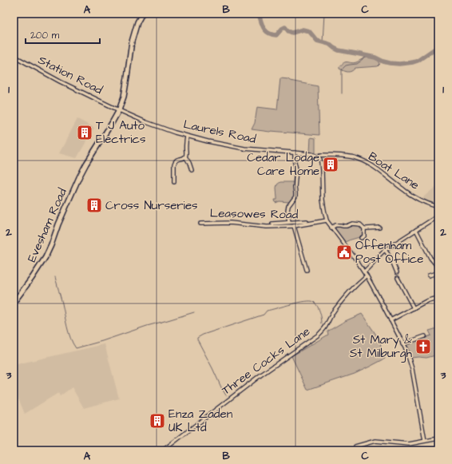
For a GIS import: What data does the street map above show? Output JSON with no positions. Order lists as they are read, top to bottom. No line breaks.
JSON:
{"streets":{"main road":["Evesham Road"],"street":["Station Road","Laurels Road","Boat Lane","Leasowes Road","Three Cocks Lane"]},"crossings":[["Station Road","Laurels Road"],["Station Road","Evesham Road"],["Laurels Road","Boat Lane"],["Laurels Road","Evesham Road"]],"places":{"building":["T J Auto Electrics","Cedar Lodge Care Home","Cross Nurseries","Enza Zaden UK Ltd"],"public building":["Offenham Post Office"],"church":["St Mary & St Milburgh"]},"scale_bar":"200 m","grid":{"columns":["A","B","C"],"rows":["1","2","3"]}}
